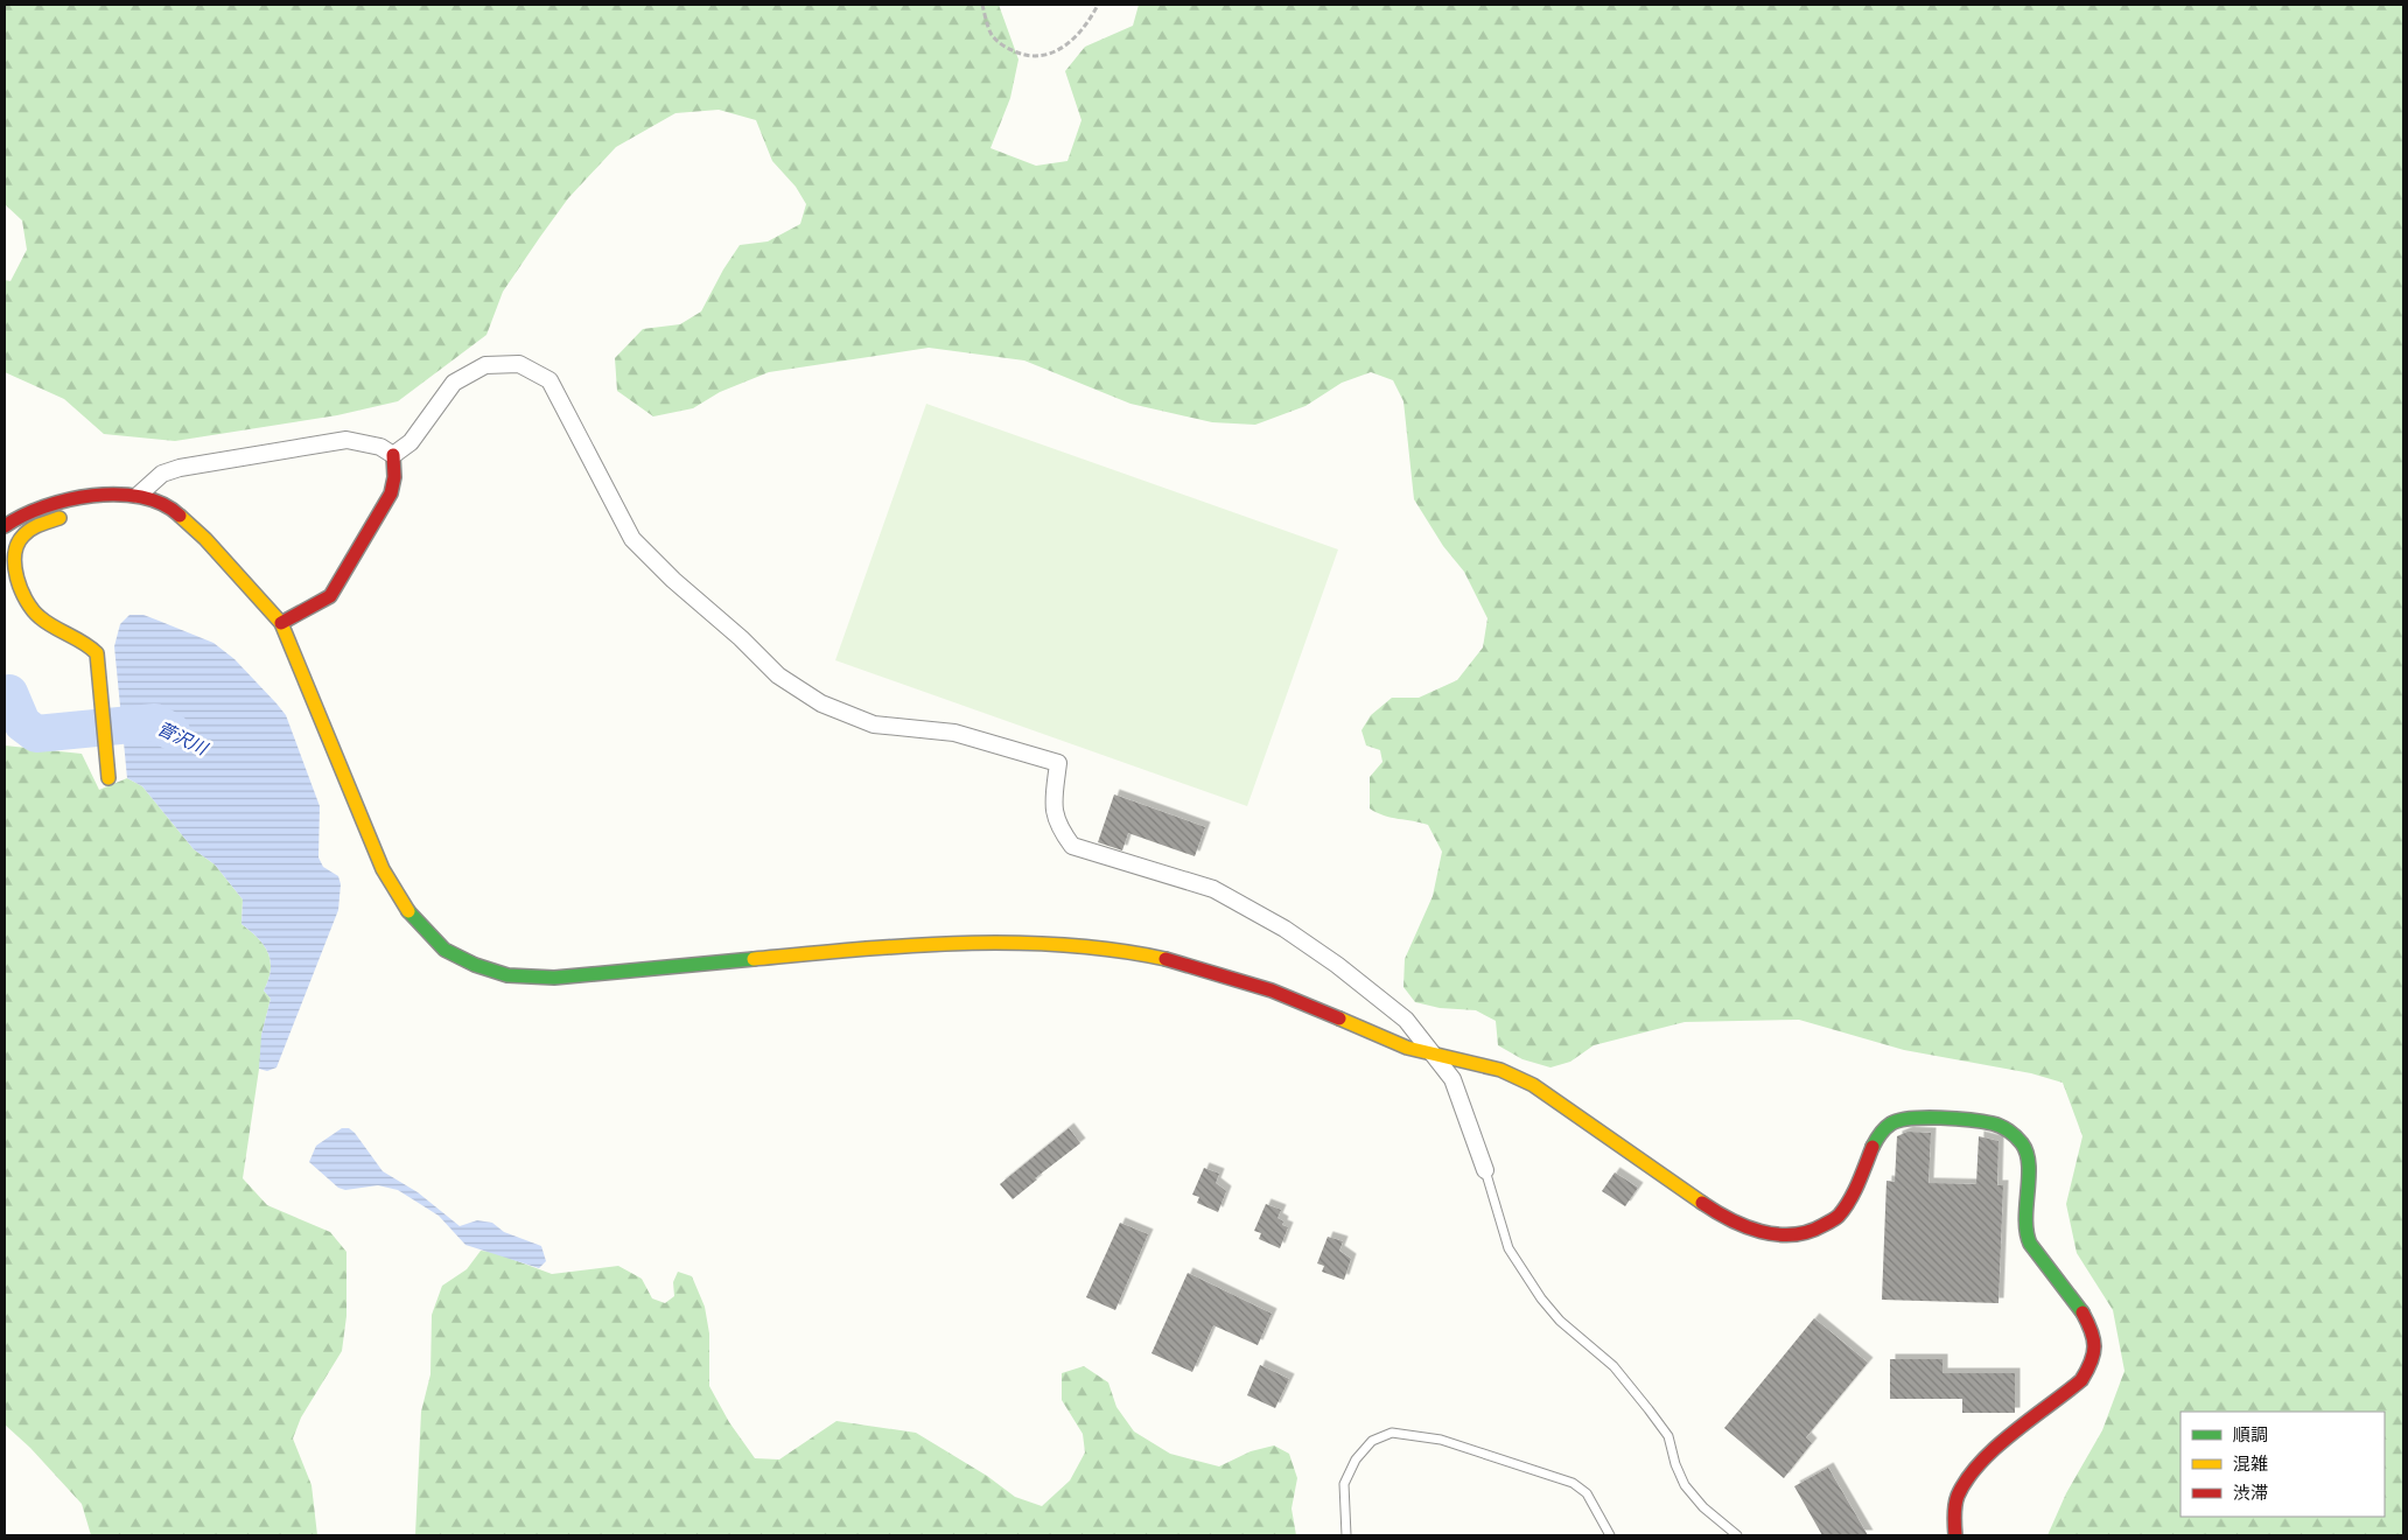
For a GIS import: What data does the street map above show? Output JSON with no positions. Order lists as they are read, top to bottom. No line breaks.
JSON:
{"water":["菅沢川"],"legend":["順調","混雑","渋滞"]}
